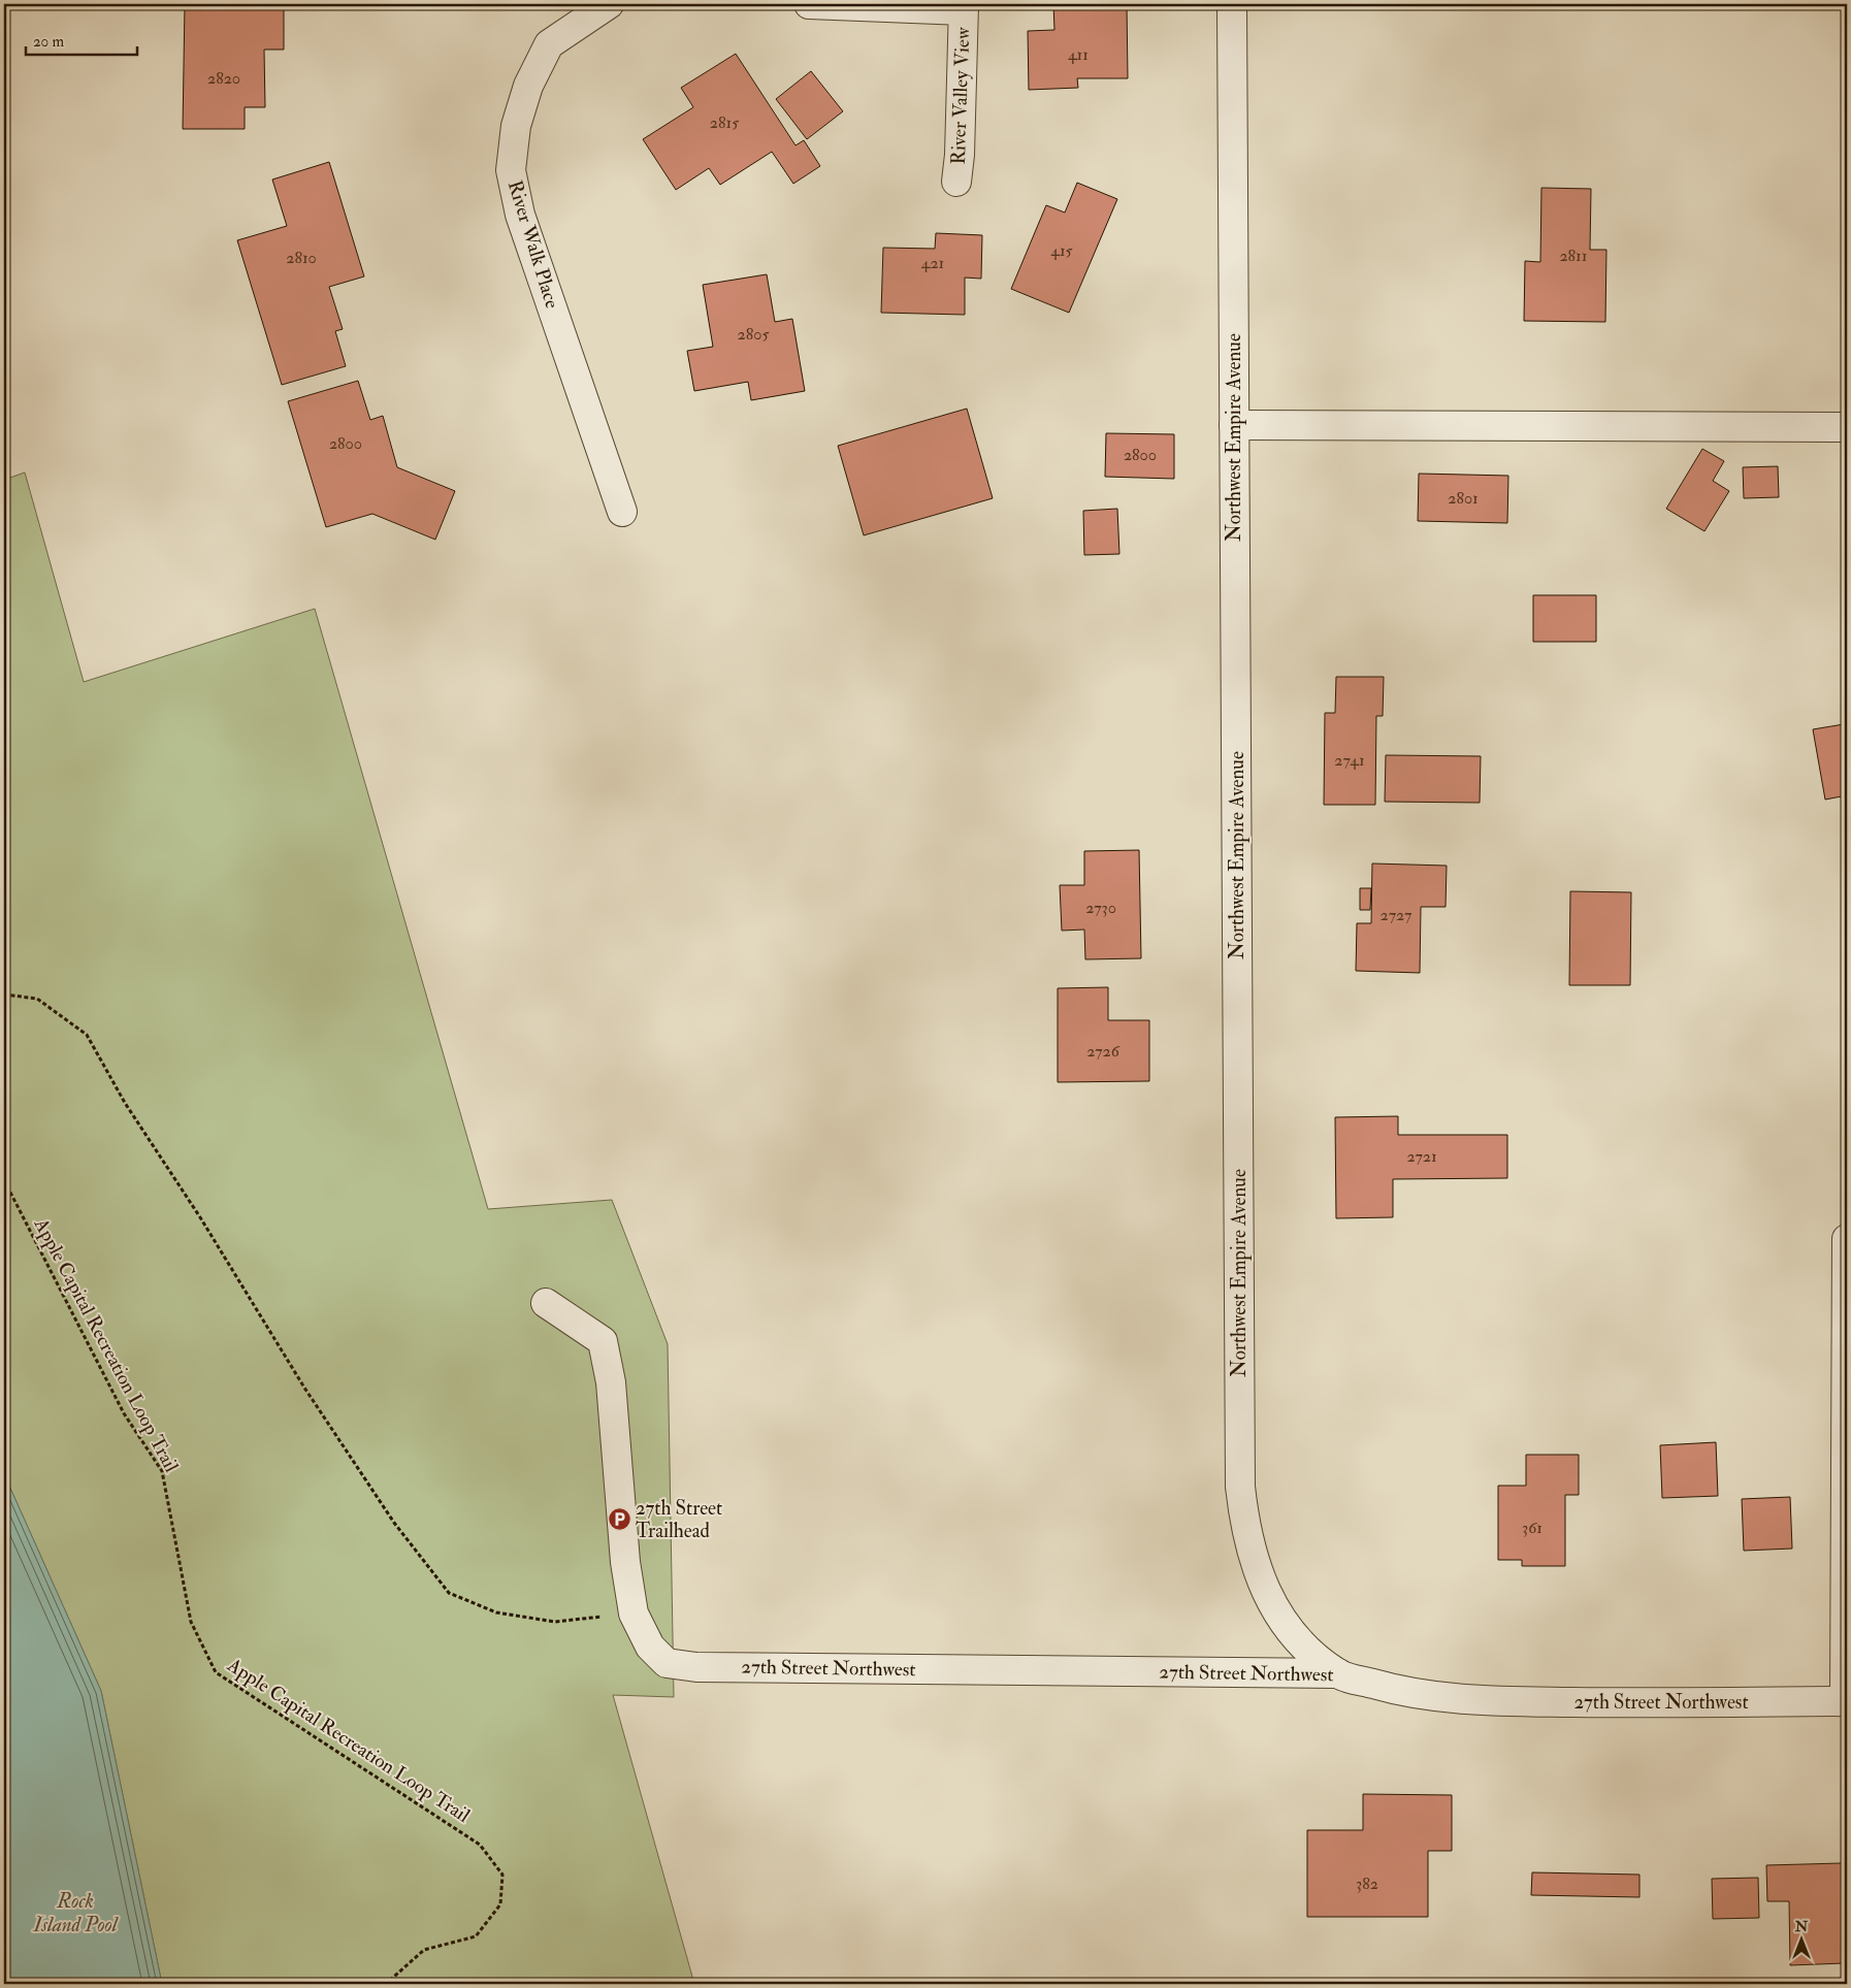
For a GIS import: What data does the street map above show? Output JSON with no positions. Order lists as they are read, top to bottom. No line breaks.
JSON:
{"streets":{"street":["River Valley View","River Walk Place","Northwest Empire Avenue","27th Street Northwest"],"path":["Apple Capital Recreation Loop Trail"]},"crossings":[["Northwest Empire Avenue","27th Street Northwest"]],"water":["Rock Island Pool"],"places":{"parking":["27th Street Trailhead"]},"house_numbers":["411","2820","2815","415","2811","2810","421","2805","2800","2800","2801","2741","2730","2727","2726","2721","361","382"],"scale_bar":"20 m","north":"top"}
